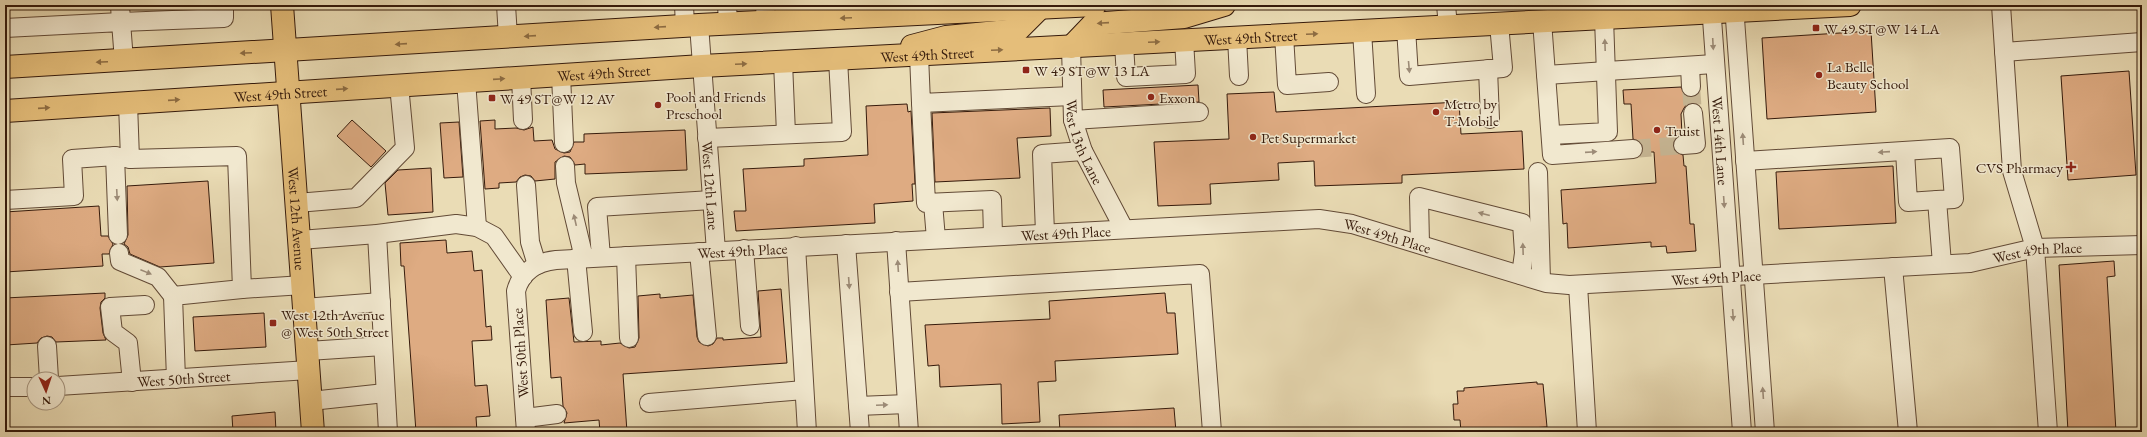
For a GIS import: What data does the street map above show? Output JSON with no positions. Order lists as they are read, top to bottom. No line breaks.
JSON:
{"streets":{"main road":["West 49th Street","West 12th Avenue"],"street":["West 13th Lane","West 14th Lane","West 12th Lane","West 49th Place","West 50th Place","West 50th Street"]},"crossings":[["West 49th Street","West 13th Lane"],["West 49th Street","West 14th Lane"],["West 49th Street","West 12th Lane"],["West 49th Street","West 12th Avenue"],["West 13th Lane","West 49th Place"],["West 14th Lane","West 49th Place"],["West 12th Lane","West 49th Place"],["West 12th Avenue","West 50th Street"]],"places":{"transit":["W 49 ST@W 14 LA","W 49 ST@W 13 LA","W 49 ST@W 12 AV","West 12th Avenue @ West 50th Street"],"other":["La Belle Beauty School","Exxon","Pooh and Friends Preschool","Metro by T-Mobile","Truist","Pet Supermarket"],"health":["CVS Pharmacy"]},"north":"bottom"}
